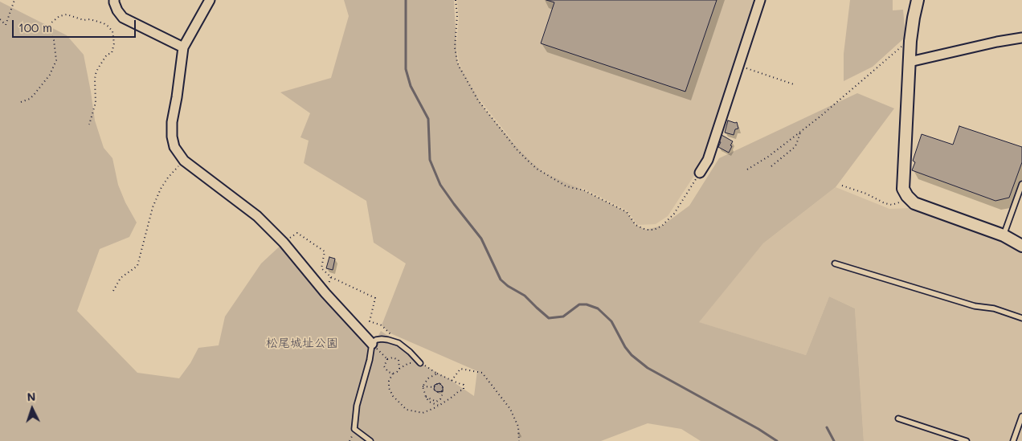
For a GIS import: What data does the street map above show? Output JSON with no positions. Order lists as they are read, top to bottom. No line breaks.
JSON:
{"parks":["松尾城址公園"],"scale_bar":"100 m","north":"top"}
